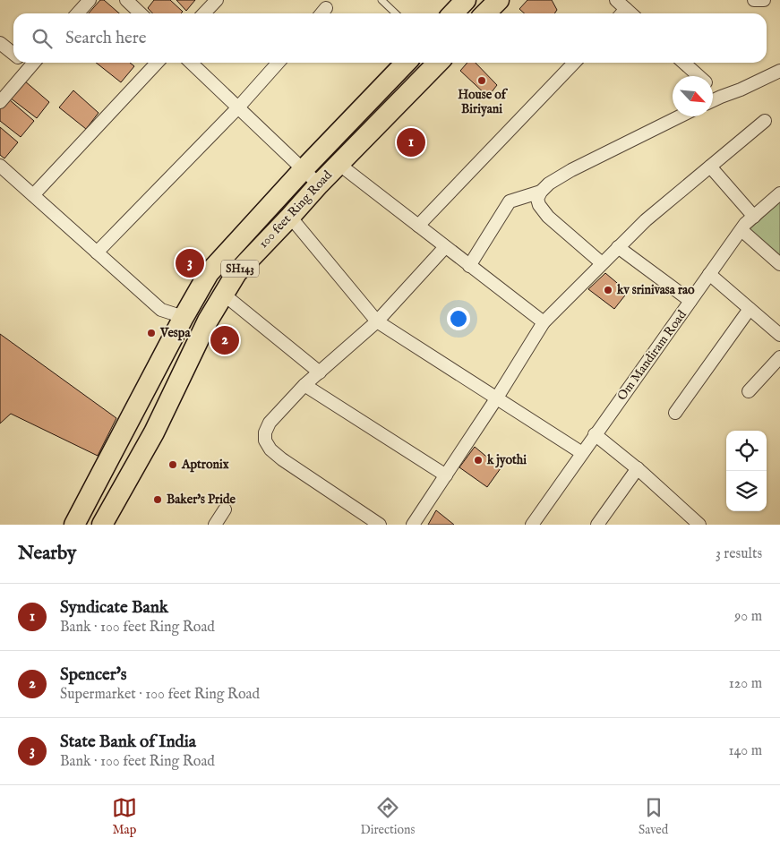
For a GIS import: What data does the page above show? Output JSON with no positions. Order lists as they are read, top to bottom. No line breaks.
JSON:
{"streets":{"main road":["100 feet Ring Road","SH143"],"street":["Om Mandiram Road"]},"places":["House of Biriyani","kv srinivasa rao","Vespa","k jyothi","Aptronix","Baker's Pride"],"north":"bottom right","page":{"search":"Search here","pins":["1","3","2"],"heading":["Nearby","3 results"],"list":[{"mark":"1","name":"Syndicate Bank","note":"Bank · 100 feet Ring Road","value":"90 m"},{"mark":"2","name":"Spencer's","note":"Supermarket · 100 feet Ring Road","value":"120 m"},{"mark":"3","name":"State Bank of India","note":"Bank · 100 feet Ring Road","value":"140 m"}],"nav":["Map","Directions","Saved"]}}
